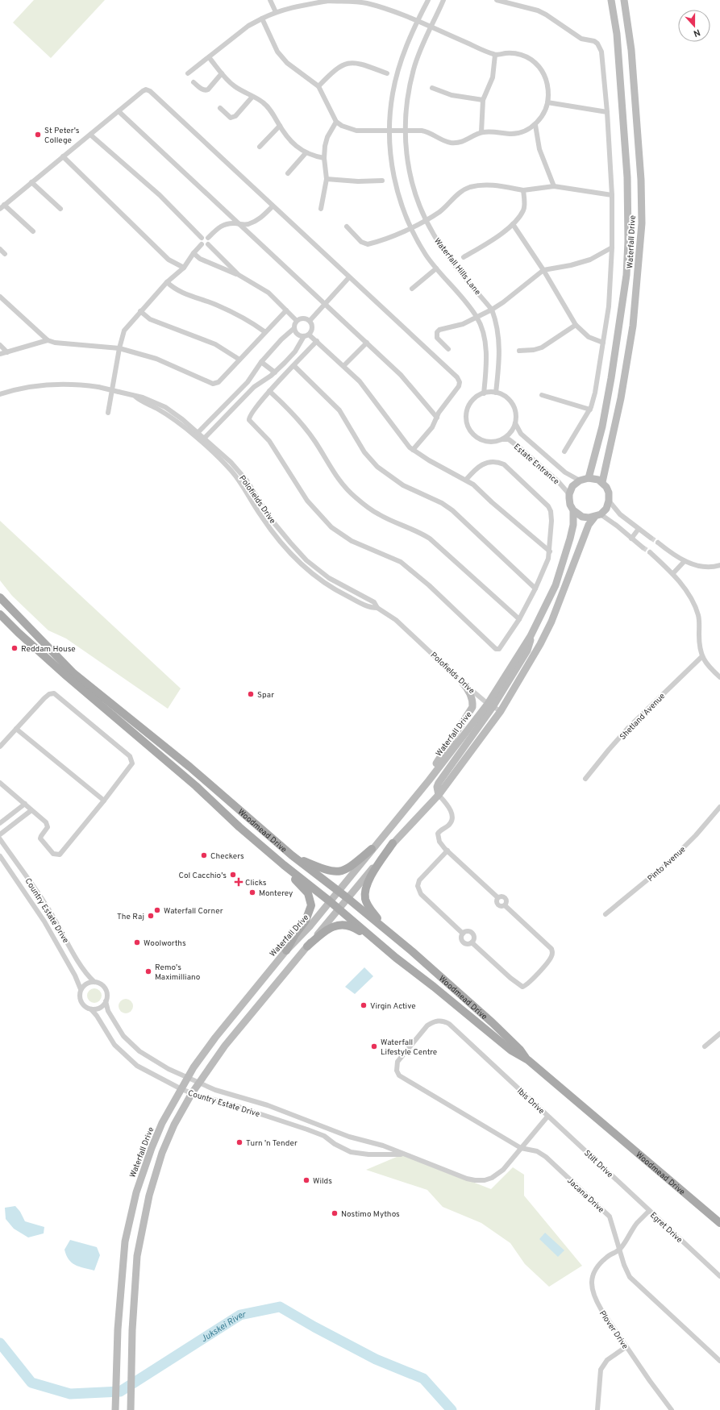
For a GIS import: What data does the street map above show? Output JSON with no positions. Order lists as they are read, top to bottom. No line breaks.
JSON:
{"streets":{"main road":["Waterfall Drive","Woodmead Drive"],"street":["Waterfall Hills Lane","Estate Entrance","Polofields Drive","Shetland Avenue","Pinto Avenue","Country Estate Drive","Ibis Drive","Stilt Drive","Jacana Drive","Egret Drive","Plover Drive"]},"crossings":[["Waterfall Drive","Estate Entrance"],["Waterfall Drive","Polofields Drive"],["Waterfall Drive","Woodmead Drive"],["Waterfall Drive","Country Estate Drive"],["Waterfall Hills Lane","Estate Entrance"],["Ibis Drive","Stilt Drive"],["Ibis Drive","Jacana Drive"],["Stilt Drive","Egret Drive"],["Jacana Drive","Egret Drive"],["Jacana Drive","Plover Drive"],["Egret Drive","Plover Drive"]],"water":["Jukskei River"],"places":{"other":["St Peter's College","Reddam House","Spar","Checkers","Col Cacchio's","Monterey","Waterfall Corner","The Raj","Woolworths","Remo's Maximilliano","Virgin Active","Waterfall Lifestyle Centre","Turn 'n Tender","Wilds","Nostimo Mythos"],"health":["Clicks"]},"north":"bottom"}
